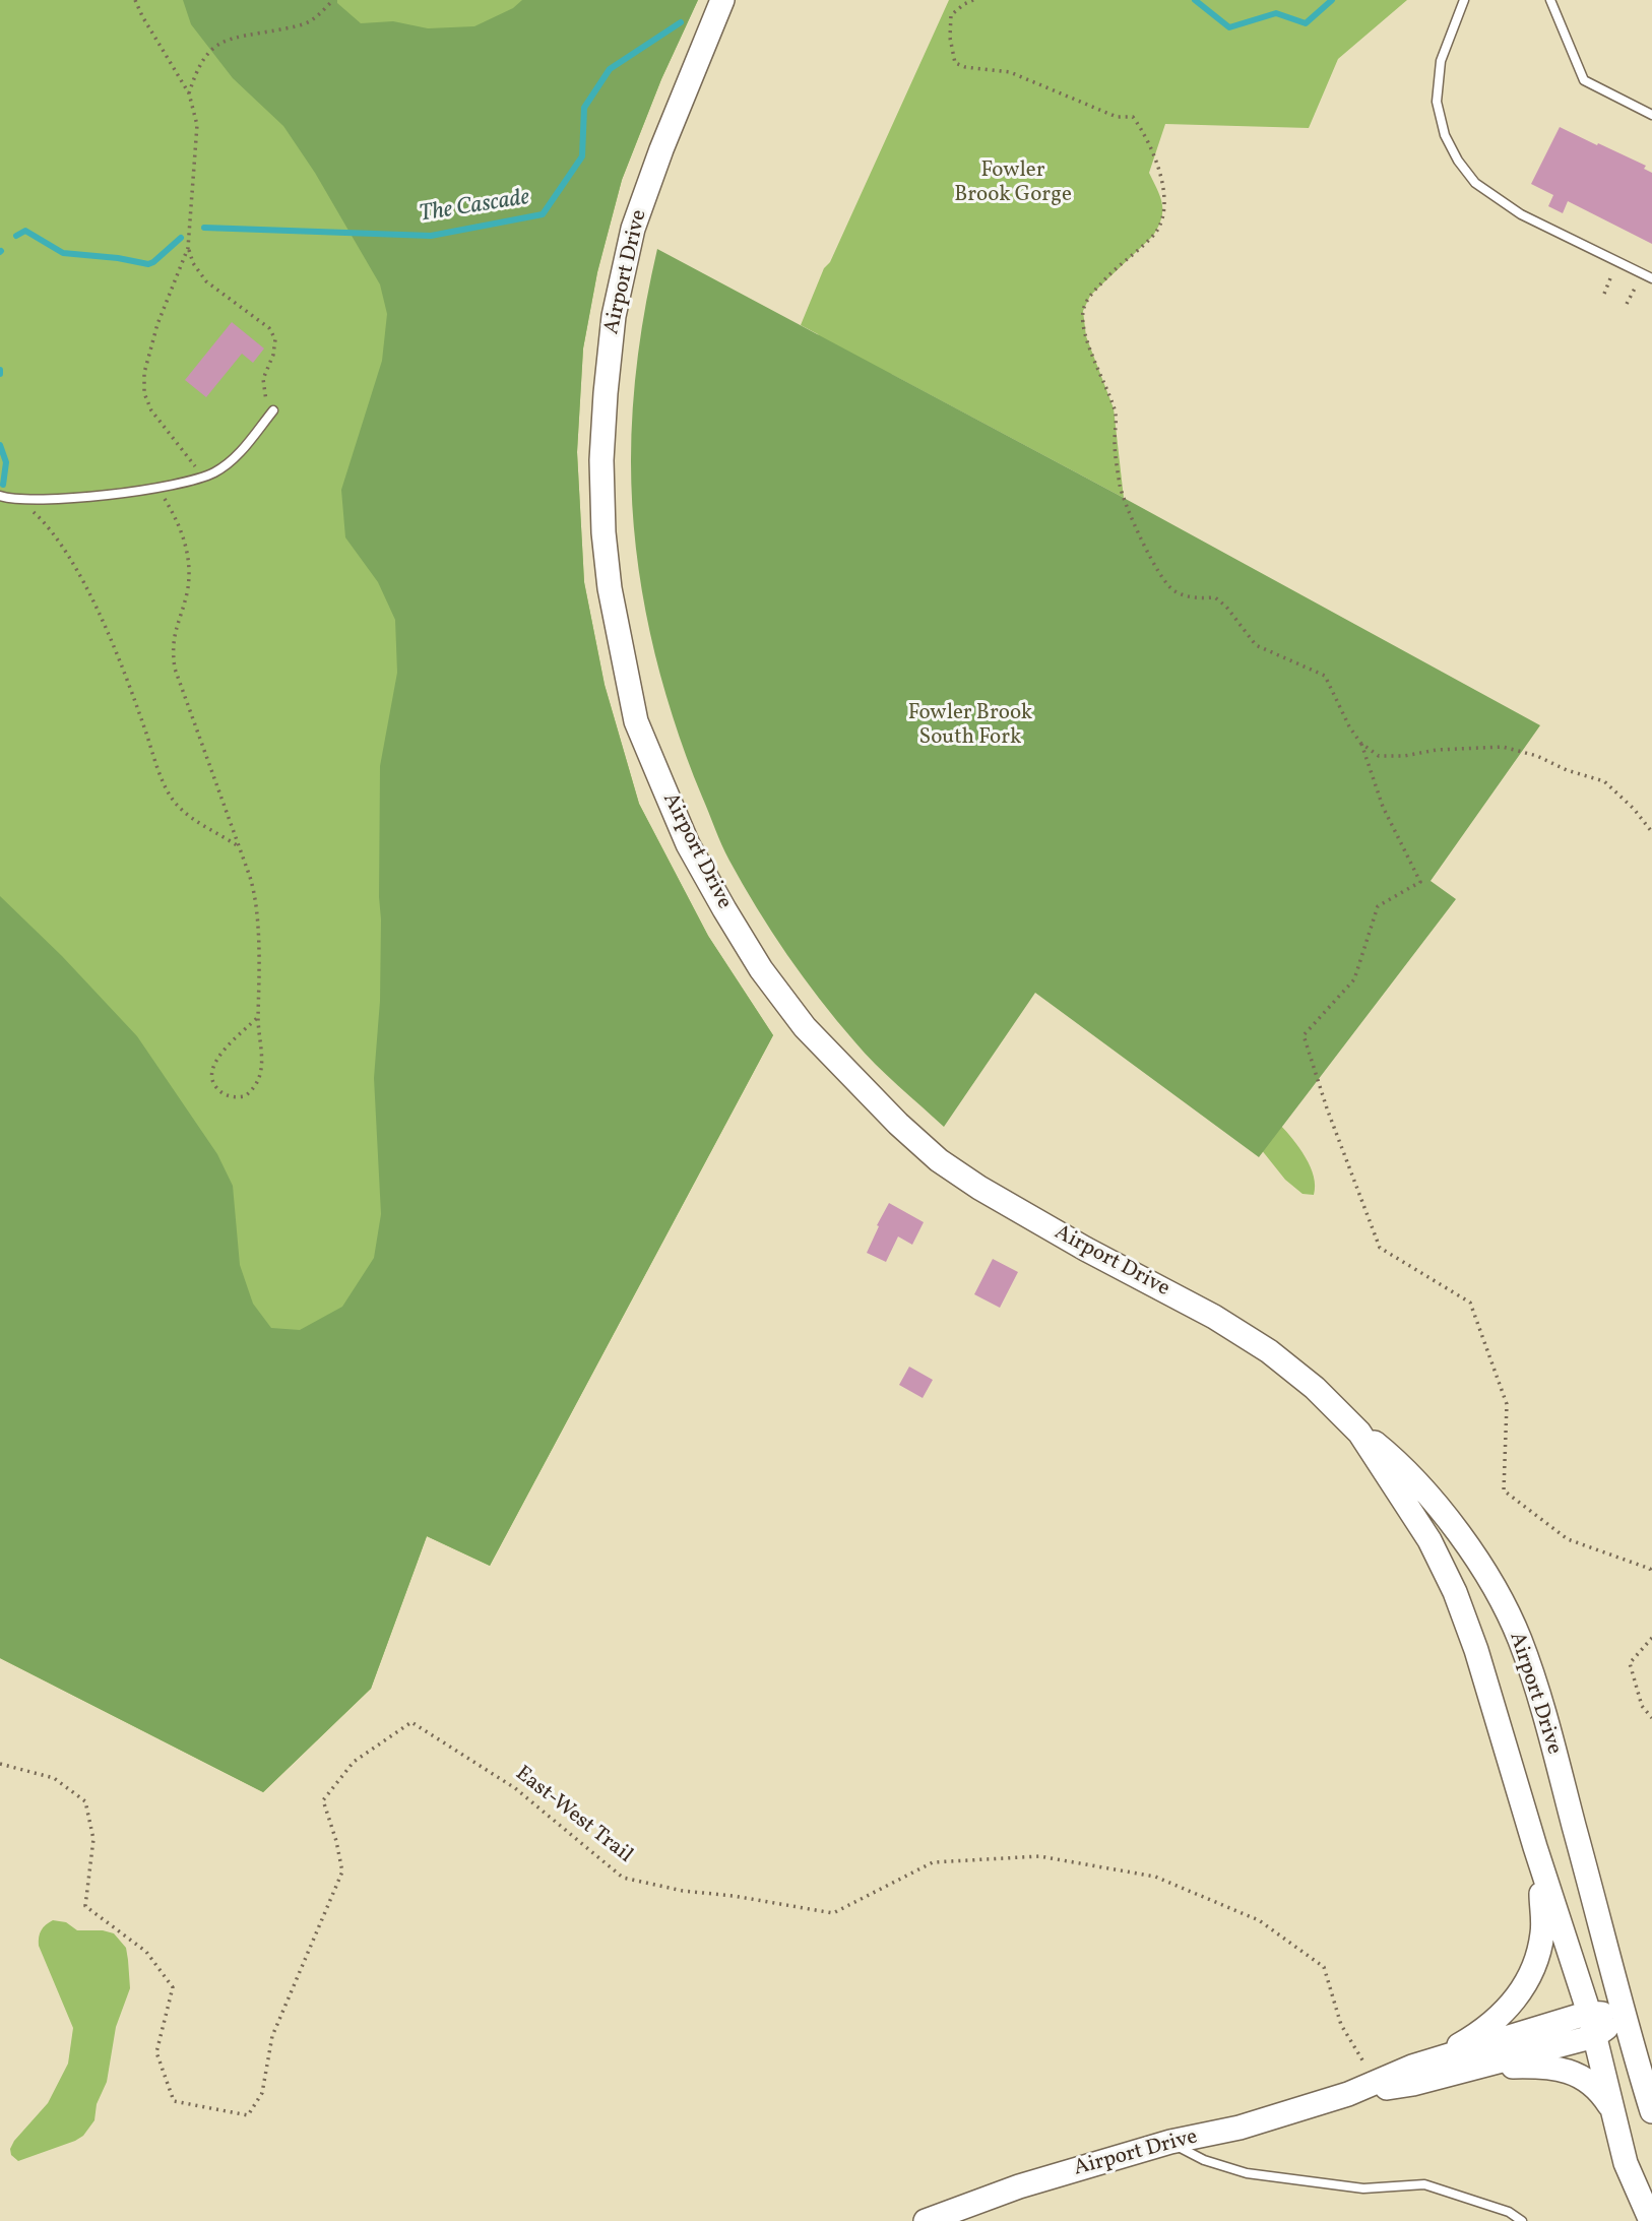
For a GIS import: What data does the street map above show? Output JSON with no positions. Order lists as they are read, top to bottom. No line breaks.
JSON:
{"streets":{"main road":["Airport Drive"],"path":["East-West Trail"]},"water":["The Cascade"],"parks":["Fowler Brook Gorge","Fowler Brook South Fork"]}
